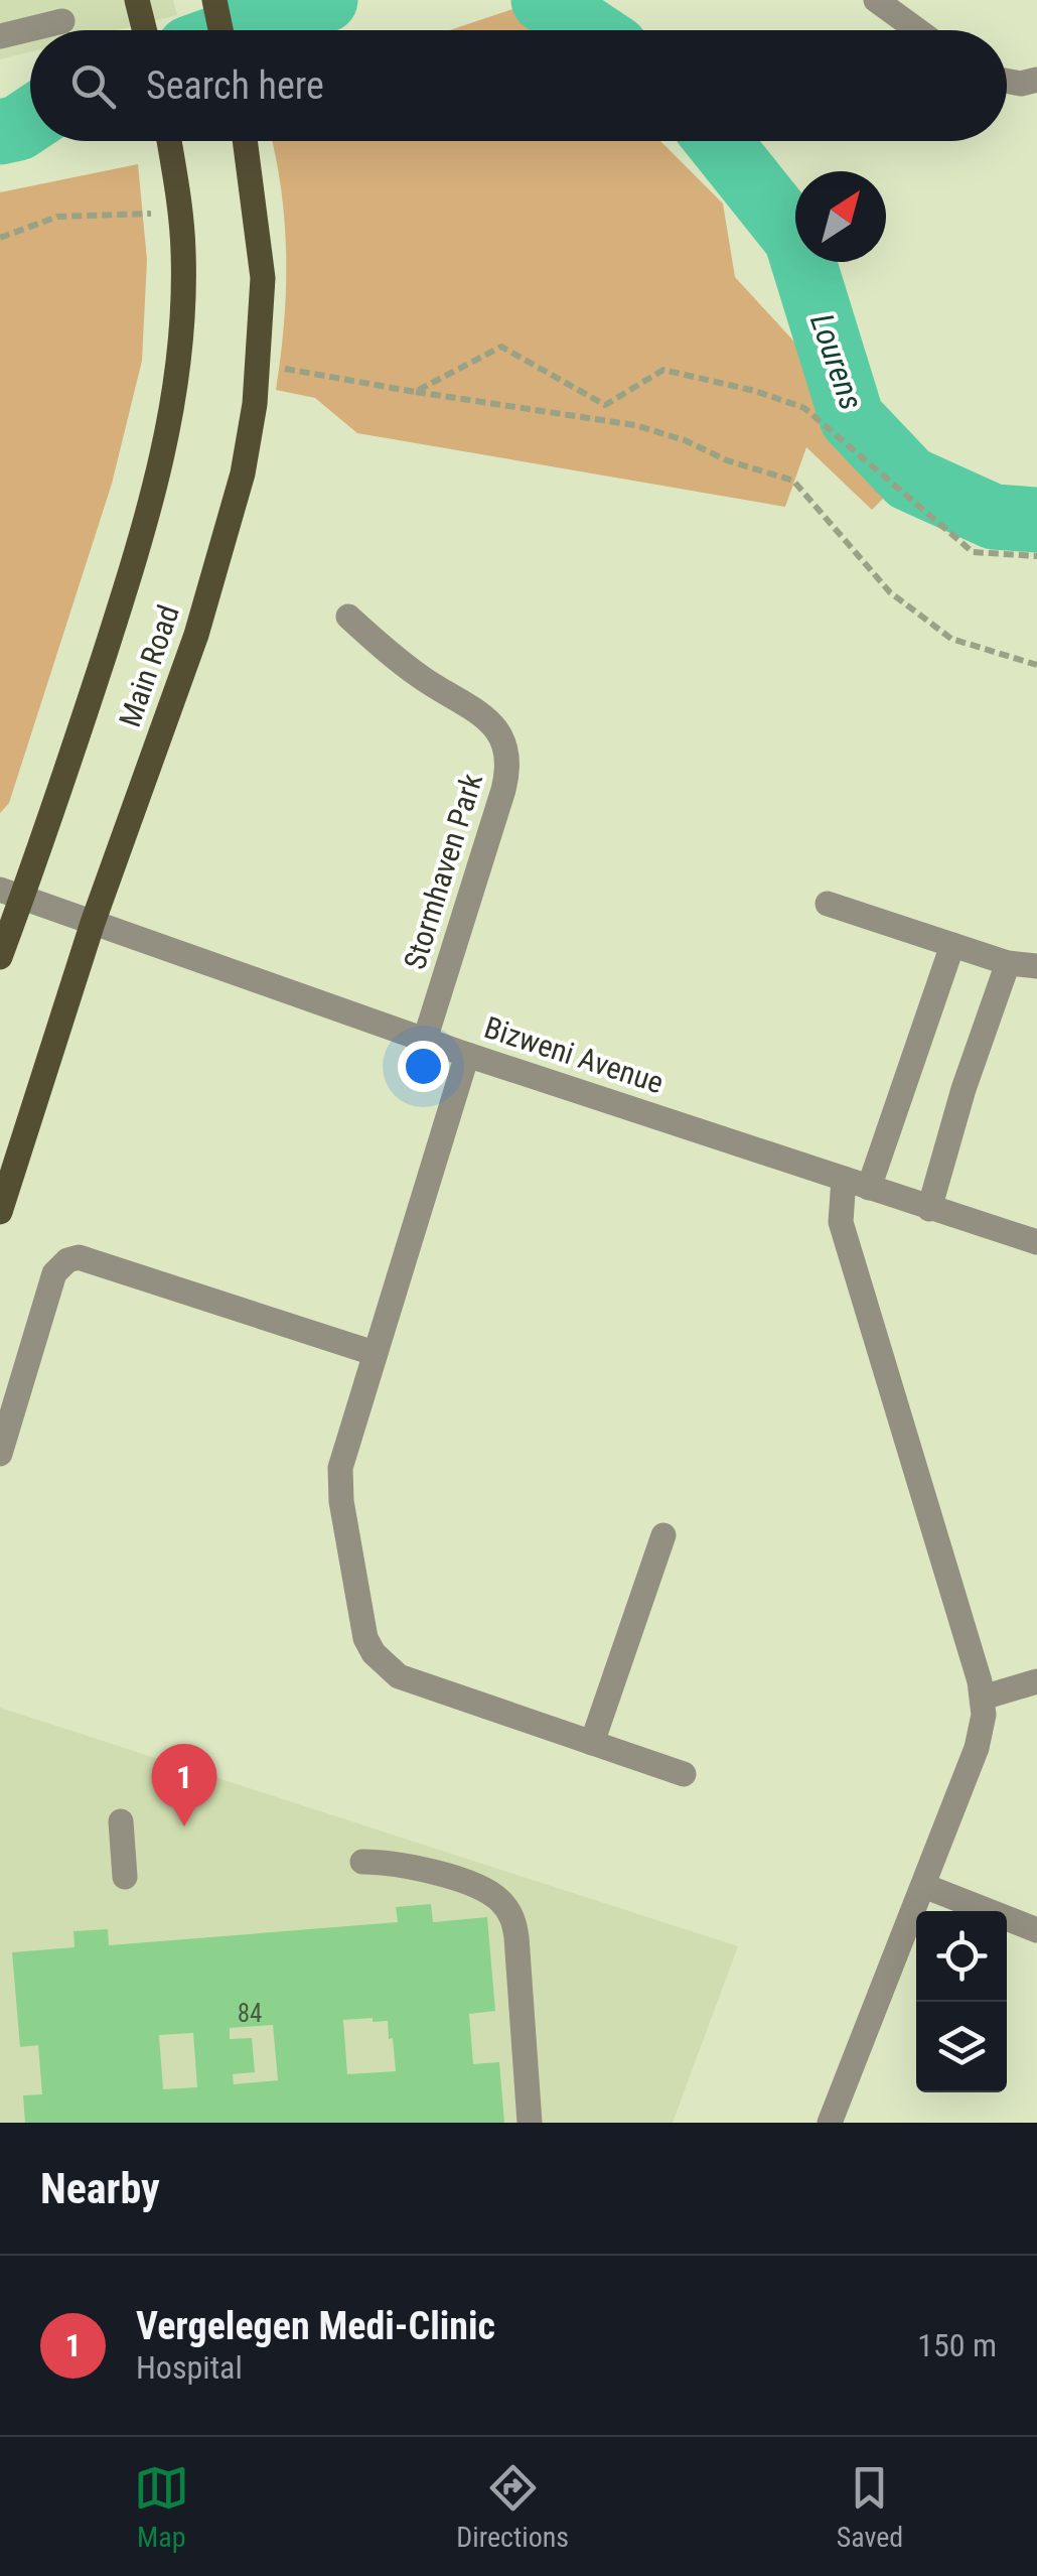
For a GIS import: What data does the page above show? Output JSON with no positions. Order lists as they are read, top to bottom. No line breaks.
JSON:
{"streets":{"main road":["Main Road"],"street":["Stormhaven Park","Bizweni Avenue"]},"crossings":[["Main Road","Bizweni Avenue"],["Stormhaven Park","Bizweni Avenue"]],"water":["Lourens"],"house_numbers":["84"],"north":"top right","page":{"search":"Search here","pins":"1","heading":"Nearby","list":[{"mark":"1","name":"Vergelegen Medi-Clinic","note":"Hospital","value":"150 m"}],"nav":["Map","Directions","Saved"]}}
